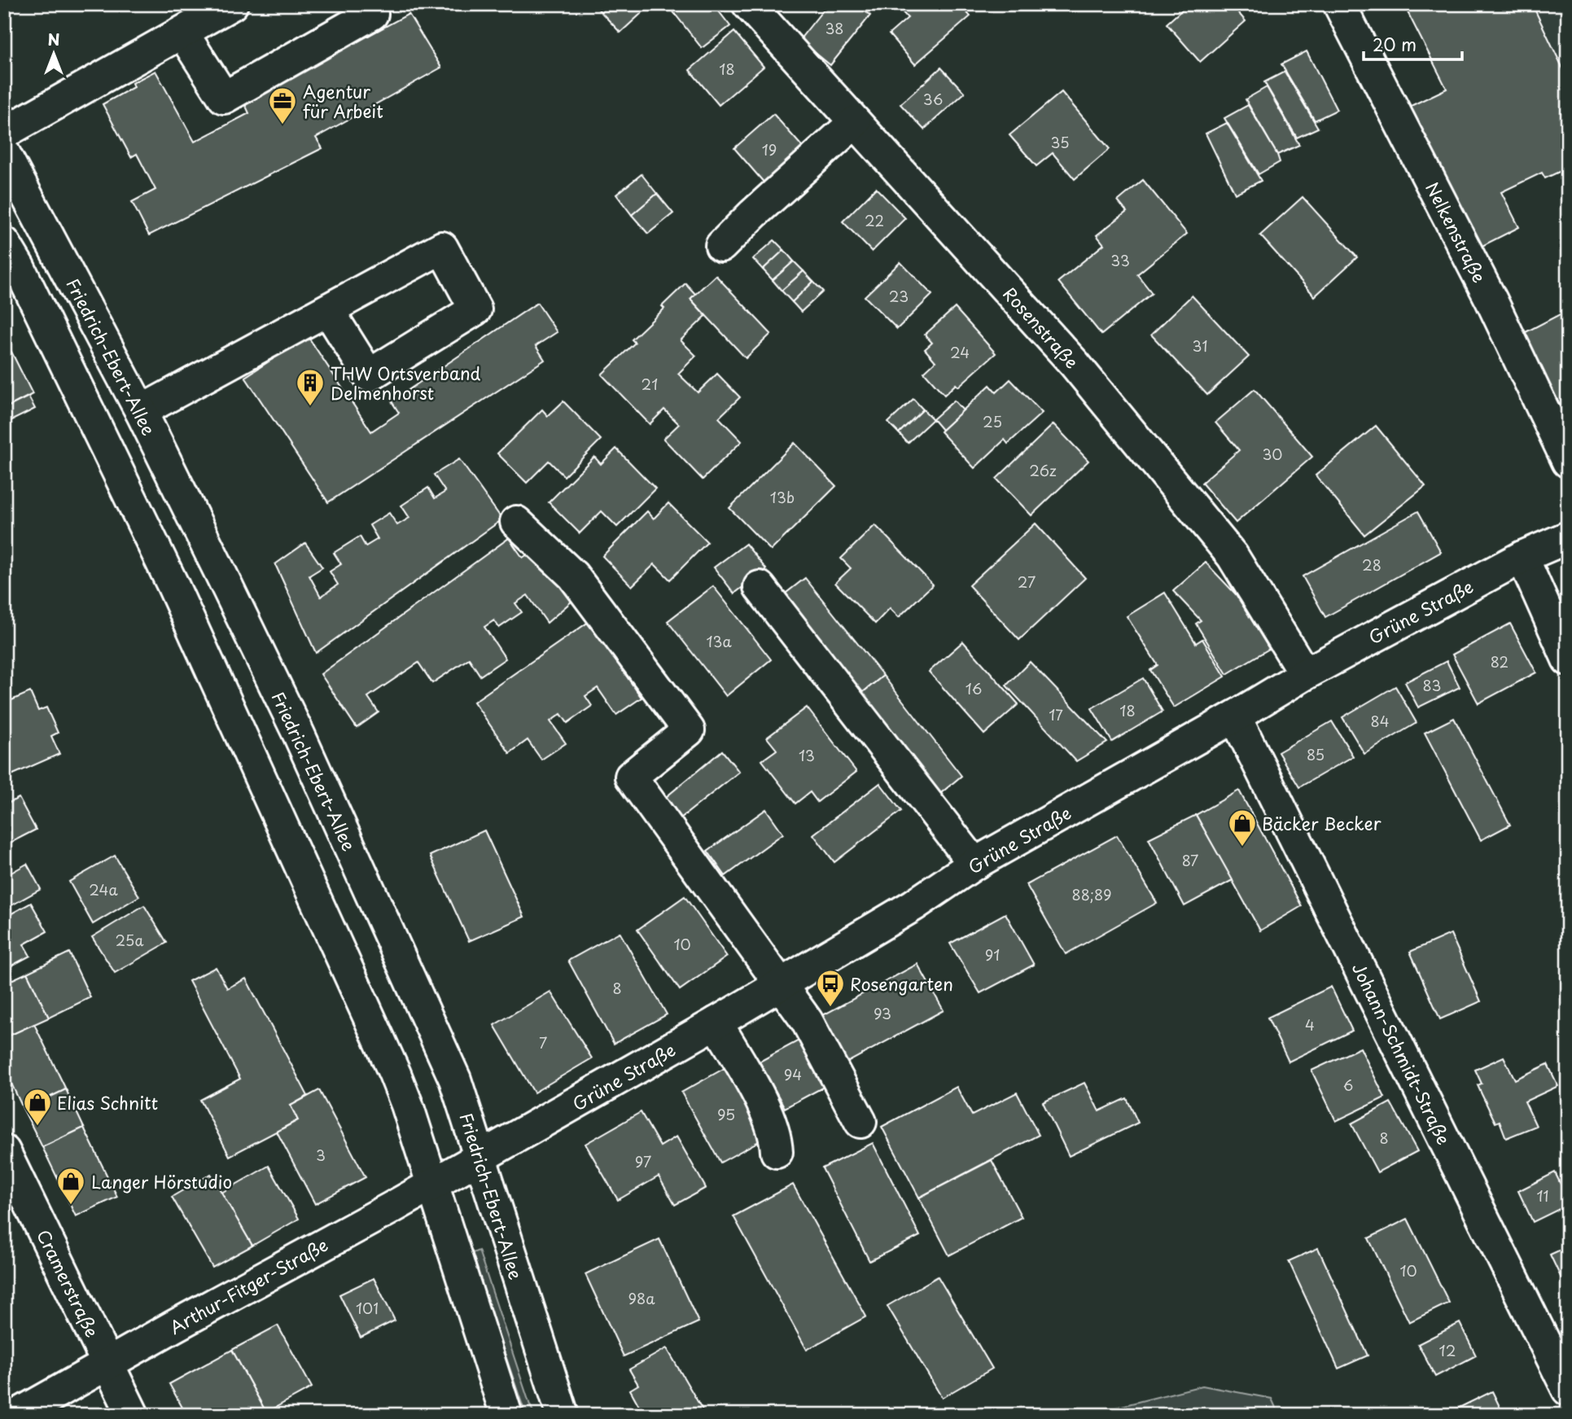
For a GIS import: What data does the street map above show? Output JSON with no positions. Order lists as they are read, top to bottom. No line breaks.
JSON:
{"streets":{"main road":["Nelkenstraße","Rosenstraße","Friedrich-Ebert-Allee","Grüne Straße","Johann-Schmidt-Straße","Cramerstraße","Arthur-Fitger-Straße"]},"crossings":[["Rosenstraße","Grüne Straße"],["Friedrich-Ebert-Allee","Grüne Straße"],["Friedrich-Ebert-Allee","Arthur-Fitger-Straße"],["Grüne Straße","Johann-Schmidt-Straße"],["Grüne Straße","Arthur-Fitger-Straße"],["Cramerstraße","Arthur-Fitger-Straße"]],"places":{"office":["Agentur für Arbeit"],"building":["THW Ortsverband Delmenhorst"],"shop":["Bäcker Becker","Elias Schnitt","Langer Hörstudio"],"bus stop":["Rosengarten"]},"house_numbers":["38","18","36","35","19","22","33","23","31","24","21","25","30","26z","13b","28","27","13a","82","83","16","18","17","84","85","13","87","24a","88;89","25a","10","91","8","93","4","7","94","6","95","8","3","97","11","10","98a","101","12"],"scale_bar":"20 m","north":"top"}
